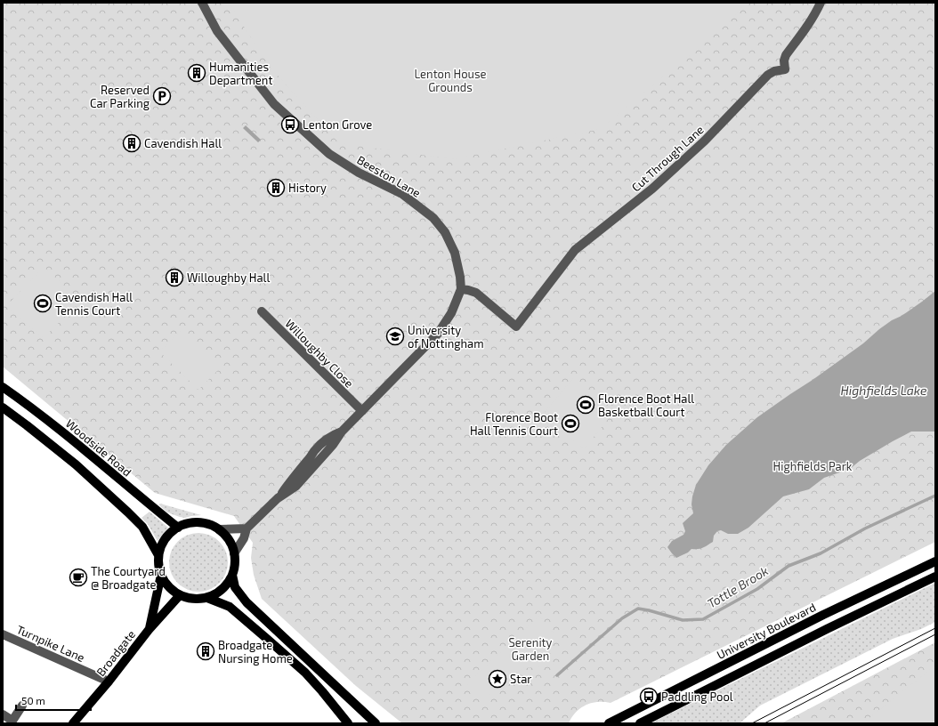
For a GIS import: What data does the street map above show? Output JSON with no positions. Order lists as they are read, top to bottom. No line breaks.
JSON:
{"streets":{"main road":["Woodside Road","University Boulevard","Broadgate"],"street":["Cut Through Lane","Beeston Lane","Willoughby Close","Turnpike Lane"]},"crossings":[["Cut Through Lane","Beeston Lane"],["Beeston Lane","Willoughby Close"],["Woodside Road","Broadgate"],["Turnpike Lane","Broadgate"]],"water":["Highfields Lake","Tottle Brook"],"parks":["Lenton House Grounds","Highfields Park","Serenity Garden"],"places":{"building":["Humanities Department","Cavendish Hall","History","Willoughby Hall","Broadgate Nursing Home"],"parking":["Reserved Car Parking"],"bus stop":["Lenton Grove","Paddling Pool"],"sports":["Cavendish Hall Tennis Court","Florence Boot Hall Basketball Court","Florence Boot Hall Tennis Court"],"school or university":["University of Nottingham"],"cafe":["The Courtyard @ Broadgate"],"place":["Star"]},"scale_bar":"50 m"}
